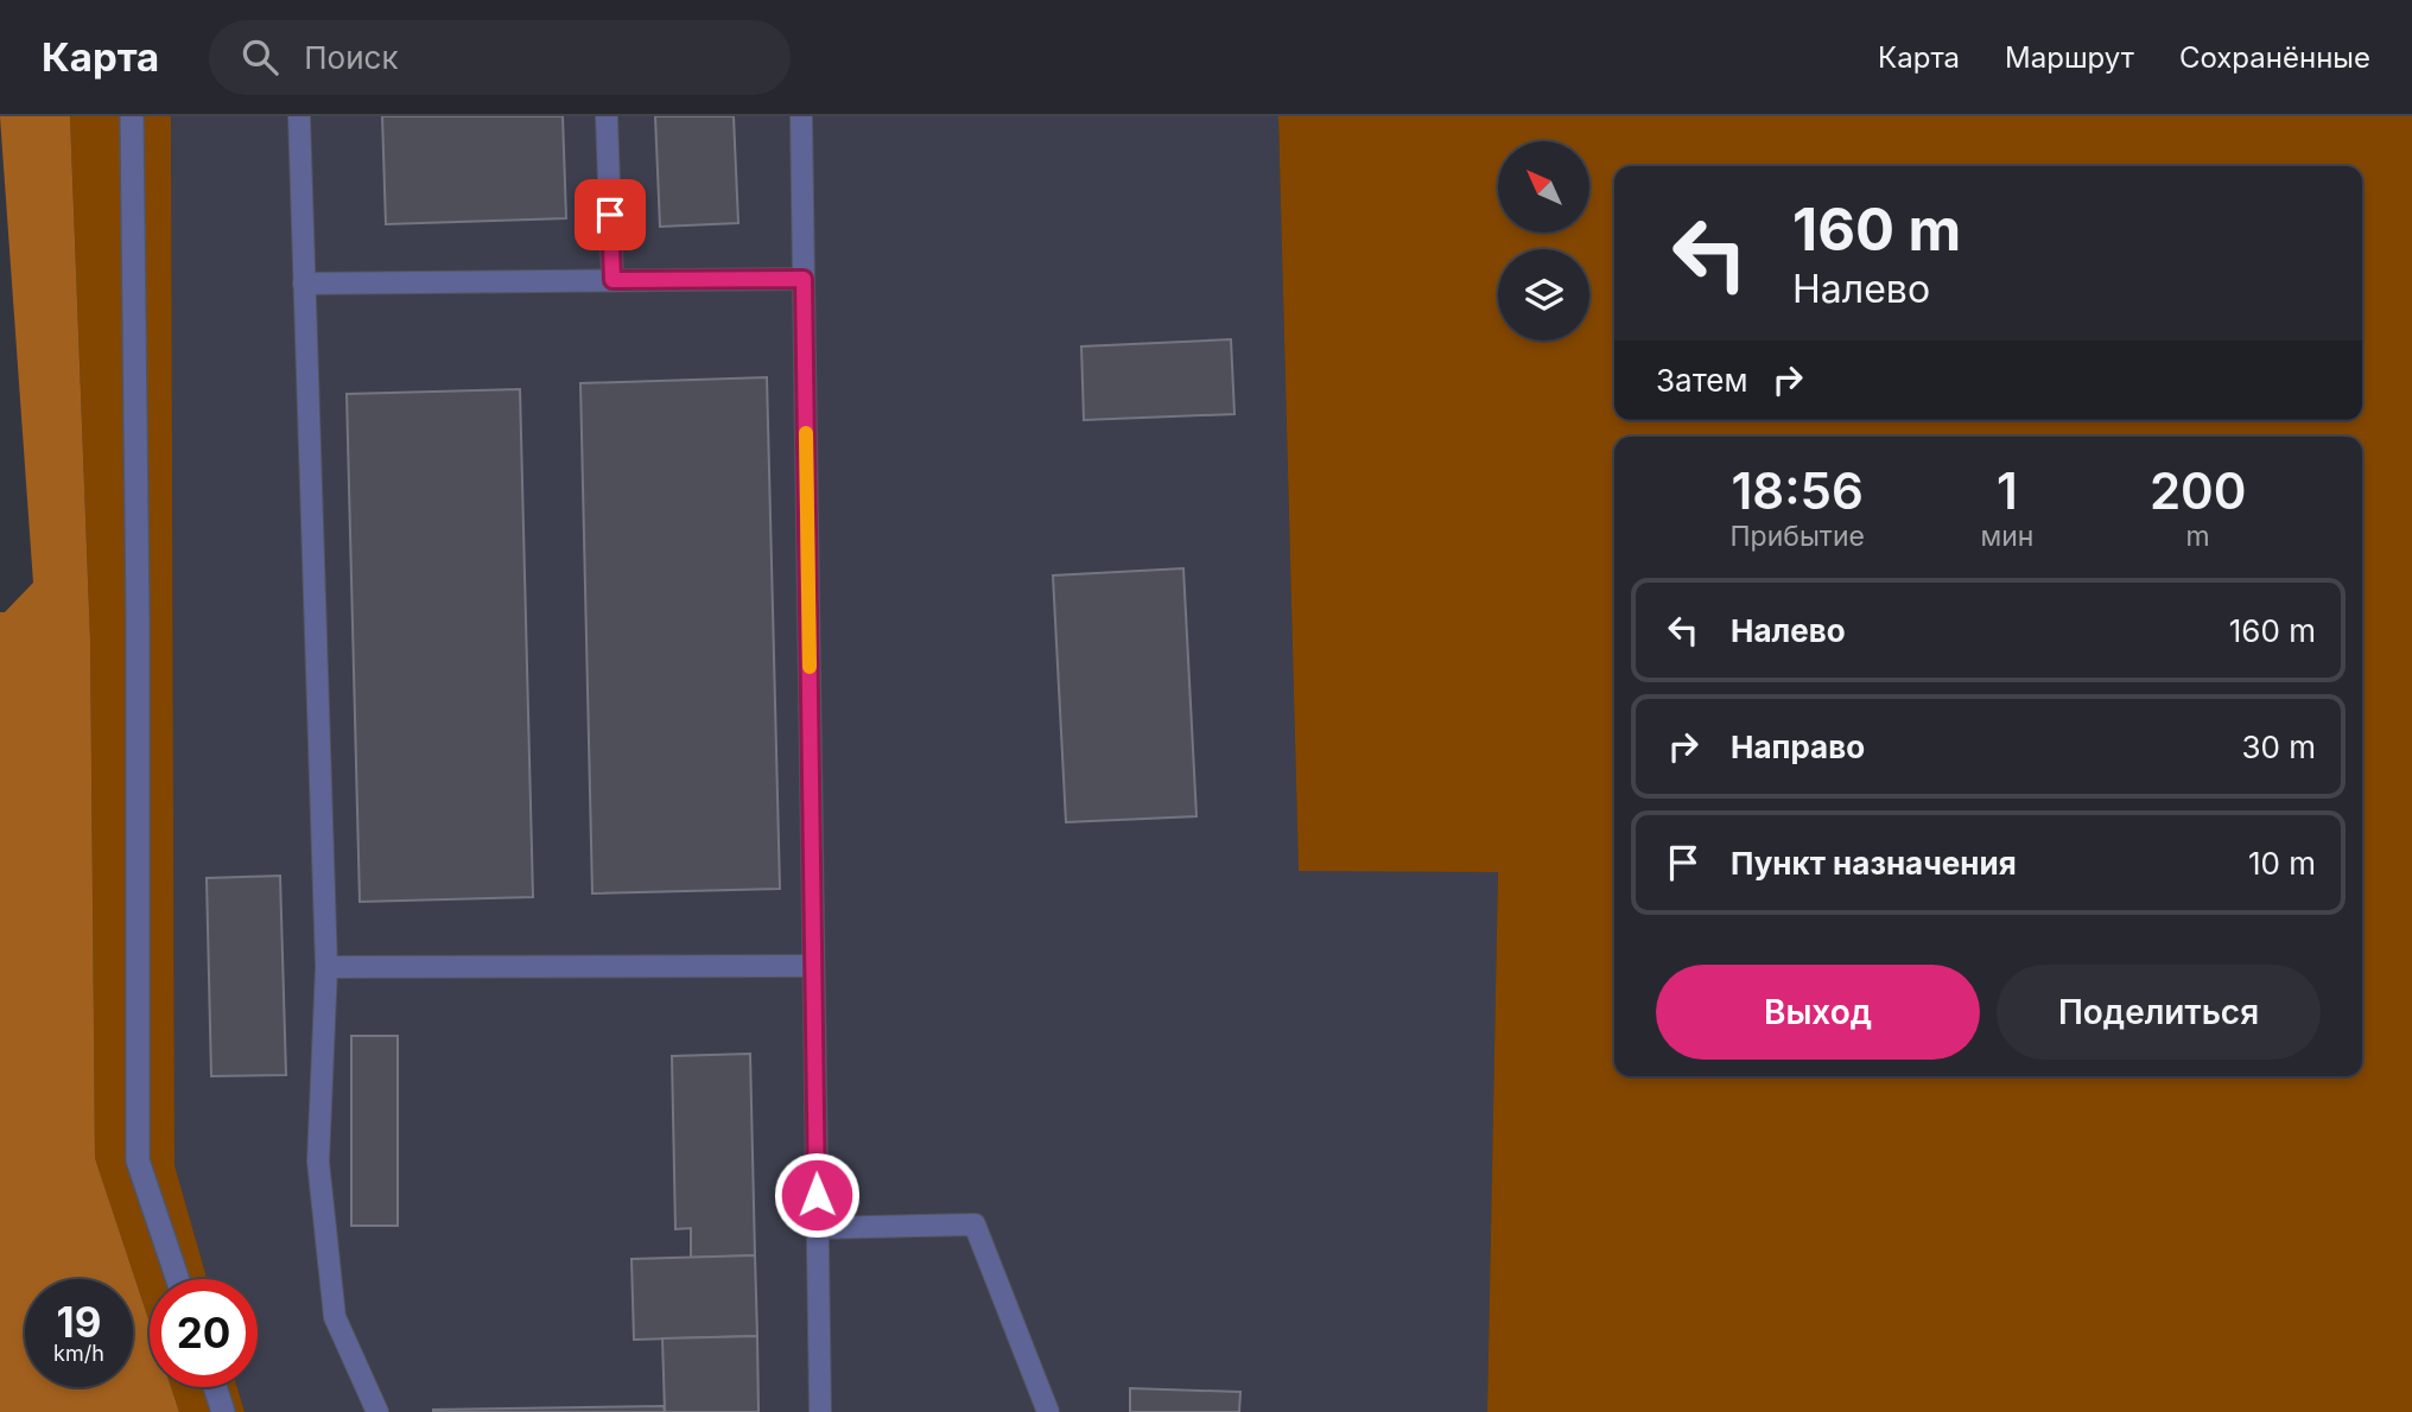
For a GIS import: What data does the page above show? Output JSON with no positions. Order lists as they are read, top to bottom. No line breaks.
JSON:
{"north":"top left","page":{"header":"Карта","search":"Поиск","nav":["Карта","Маршрут","Сохранённые"],"turn":["160 m","Налево"],"then":"Затем","eta":["18:56","Прибытие","1","мин","200","m"],"list":[{"name":"Налево","value":"160 m"},{"name":"Направо","value":"30 m"},{"name":"Пункт назначения","value":"10 m"}],"buttons":["Выход","Поделиться"],"speed":"19 km/h","limit":"20"}}
